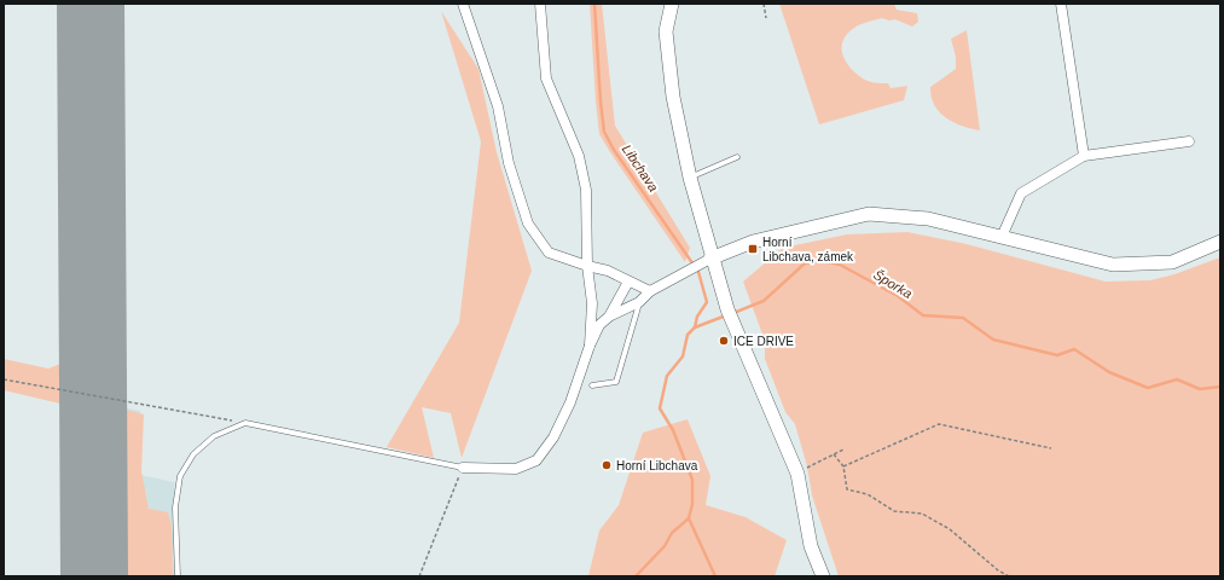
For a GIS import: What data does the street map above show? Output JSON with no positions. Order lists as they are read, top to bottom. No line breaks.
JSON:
{"water":["Libchava","Šporka"],"places":{"transit":["Horní Libchava, zámek"],"other":["ICE DRIVE","Horní Libchava"]}}
